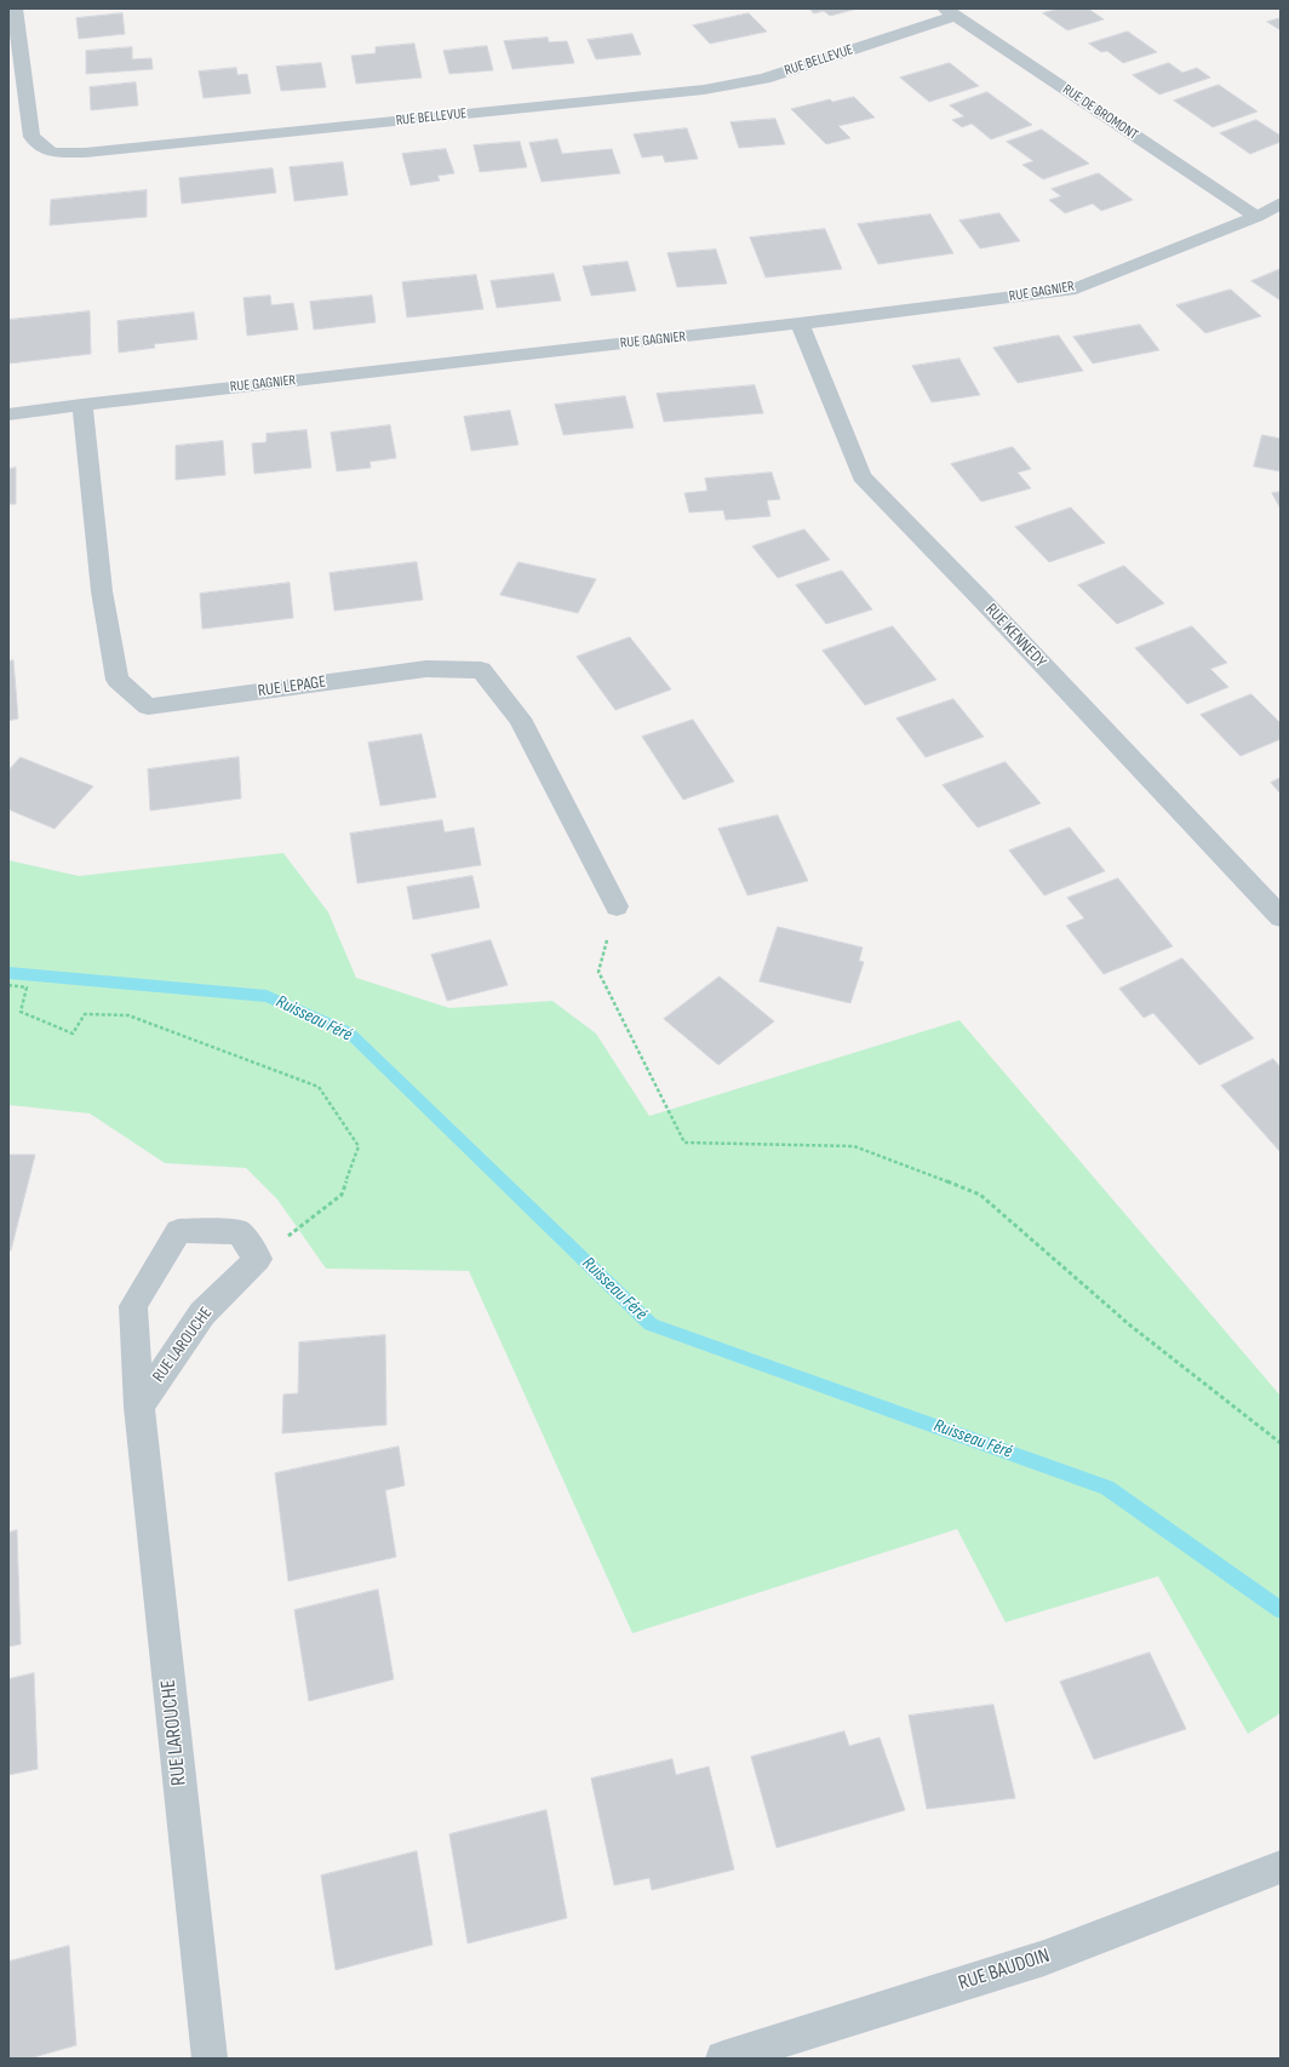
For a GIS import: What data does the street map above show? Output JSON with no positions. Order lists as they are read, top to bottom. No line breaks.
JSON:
{"streets":{"street":["RUE BELLEVUE","RUE DE BROMONT","RUE GAGNIER","RUE KENNEDY","RUE LEPAGE","RUE LAROUCHE","RUE BAUDOIN"]},"crossings":[["RUE BELLEVUE","RUE DE BROMONT"],["RUE DE BROMONT","RUE GAGNIER"],["RUE GAGNIER","RUE KENNEDY"],["RUE GAGNIER","RUE LEPAGE"]],"water":["Ruisseau Féré"]}
